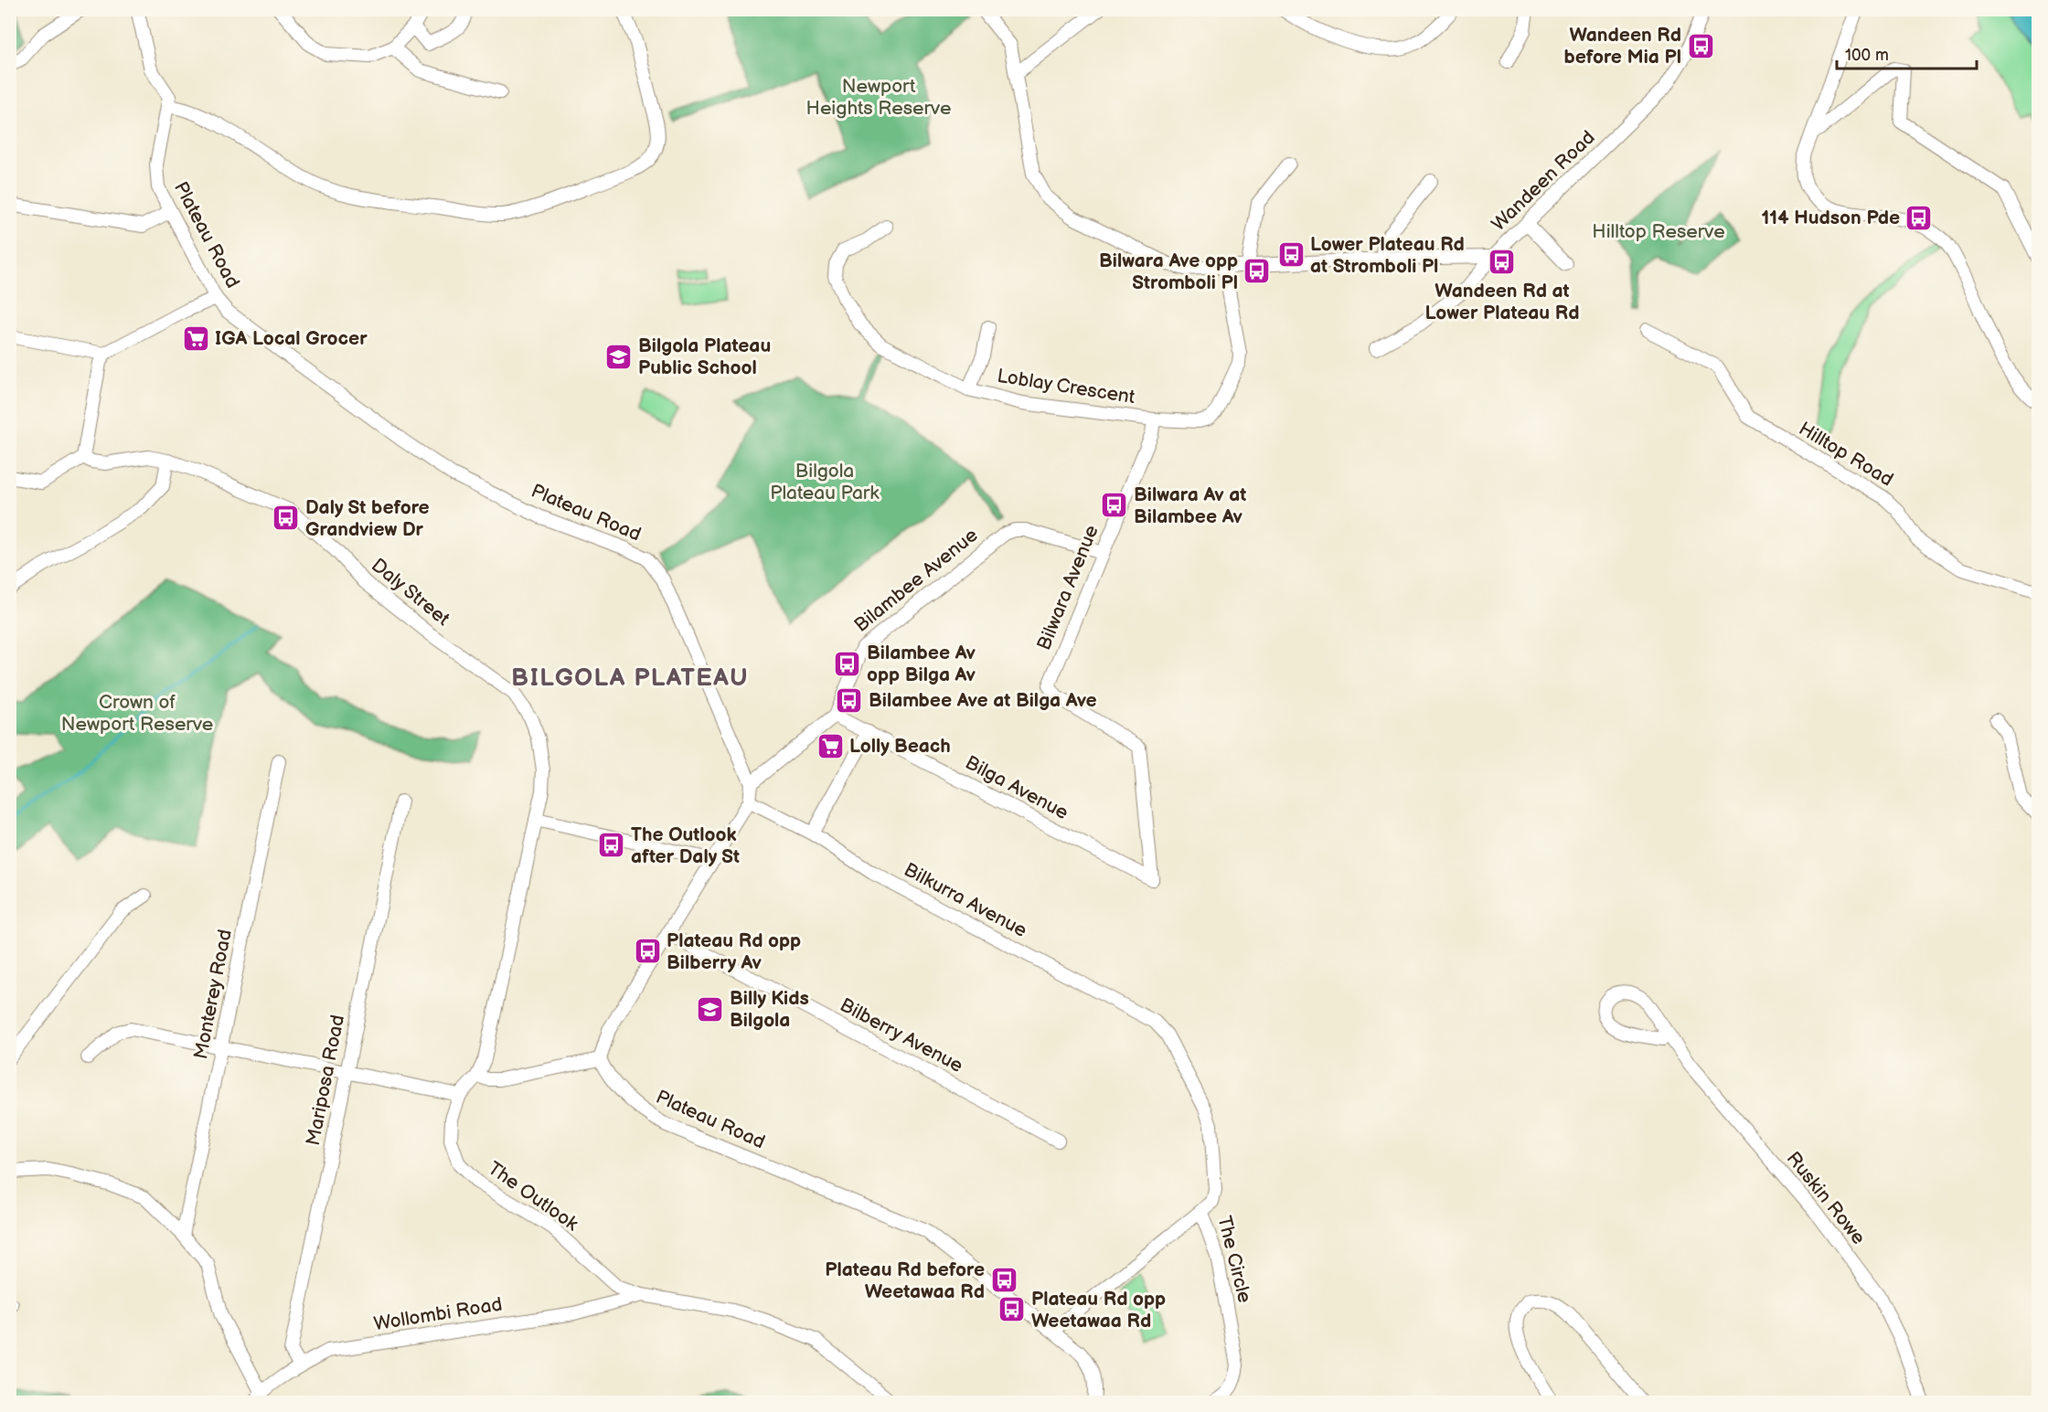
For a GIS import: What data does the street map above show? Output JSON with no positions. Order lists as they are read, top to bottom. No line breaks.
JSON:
{"streets":{"street":["Wandeen Road","Plateau Road","Loblay Crescent","Hilltop Road","Bilambee Avenue","Bilwara Avenue","Daly Street","Bilga Avenue","Bilkurra Avenue","Monterey Road","Bilberry Avenue","Mariposa Road","The Outlook","Ruskin Rowe","The Circle","Wollombi Road"]},"crossings":[["Plateau Road","Bilambee Avenue"],["Plateau Road","Bilkurra Avenue"],["Plateau Road","Bilberry Avenue"],["Loblay Crescent","Bilwara Avenue"],["Bilambee Avenue","Bilwara Avenue"],["Bilambee Avenue","Bilga Avenue"],["Bilwara Avenue","Bilga Avenue"],["Daly Street","The Outlook"],["Bilkurra Avenue","The Circle"],["Mariposa Road","Wollombi Road"],["The Outlook","Wollombi Road"]],"districts":["BILGOLA PLATEAU"],"parks":["Newport Heights Reserve","Hilltop Reserve","Bilgola Plateau Park","Crown of Newport Reserve"],"places":{"bus stop":["Wandeen Rd before Mia Pl","114 Hudson Pde","Lower Plateau Rd at Stromboli Pl","Wandeen Rd at Lower Plateau Rd","Bilwara Ave opp Stromboli Pl","Bilwara Av at Bilambee Av","Daly St before Grandview Dr","Bilambee Av opp Bilga Av","Bilambee Ave at Bilga Ave","The Outlook after Daly St","Plateau Rd opp Bilberry Av","Plateau Rd before Weetawaa Rd","Plateau Rd opp Weetawaa Rd"],"supermarket":["IGA Local Grocer","Lolly Beach"],"school or university":["Bilgola Plateau Public School","Billy Kids Bilgola"]},"scale_bar":"100 m"}
